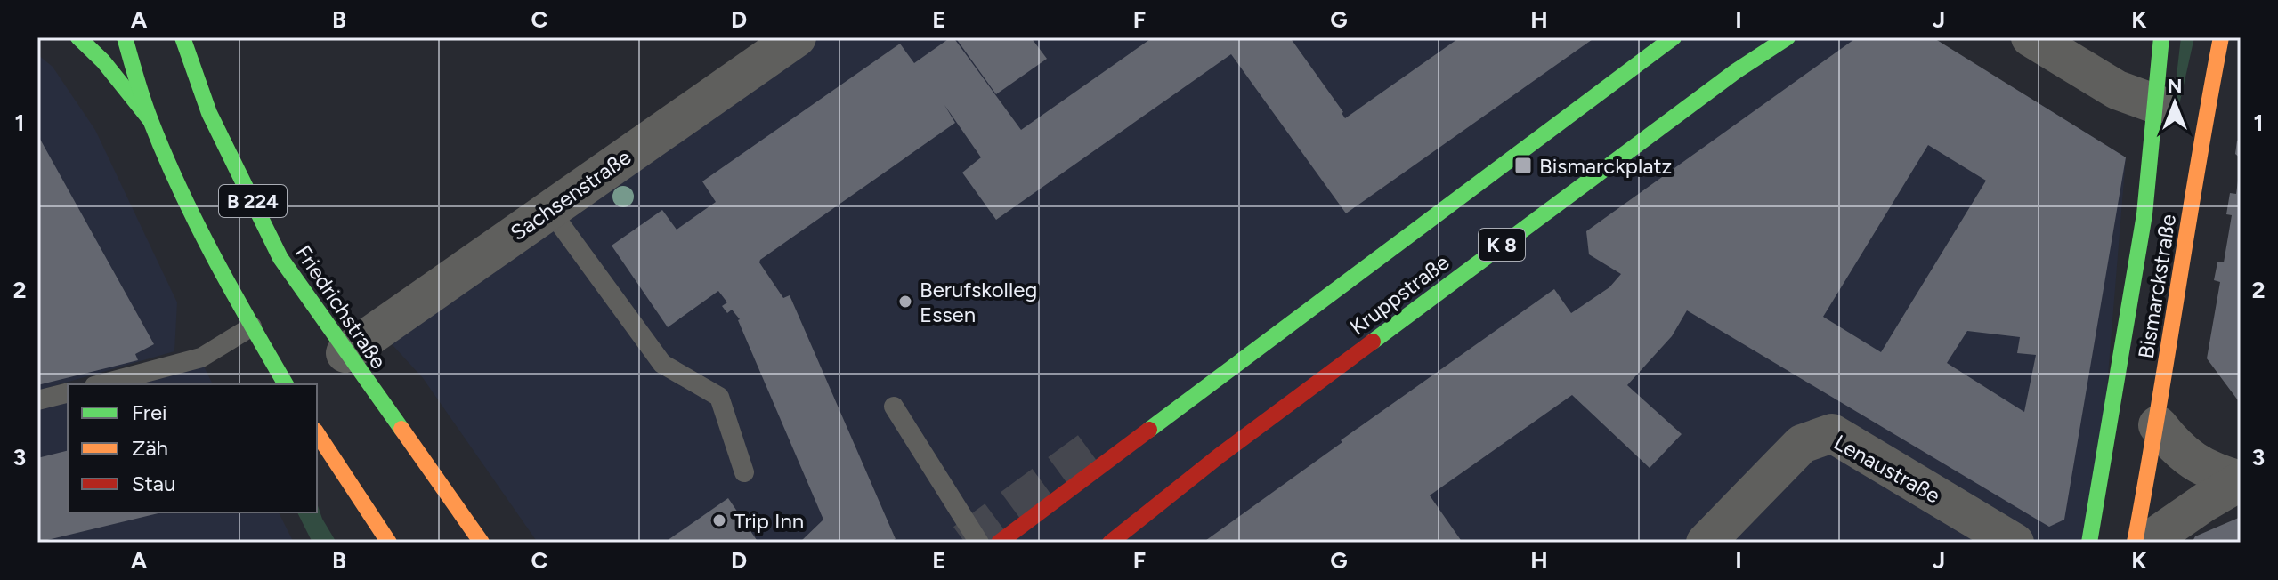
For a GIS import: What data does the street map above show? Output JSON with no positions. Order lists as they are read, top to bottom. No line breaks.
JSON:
{"streets":{"main road":["B 224","K 8","Bismarckstraße","Kruppstraße","Friedrichstraße"],"street":["Sachsenstraße","Lenaustraße"]},"crossings":[["Sachsenstraße","Friedrichstraße"]],"places":{"transit":["Bismarckplatz"],"other":["Berufskolleg Essen","Trip Inn"]},"legend":["Frei","Zäh","Stau"],"north":"top","grid":{"columns":["A","B","C","D","E","F","G","H","I","J","K"],"rows":["1","2","3"]}}
